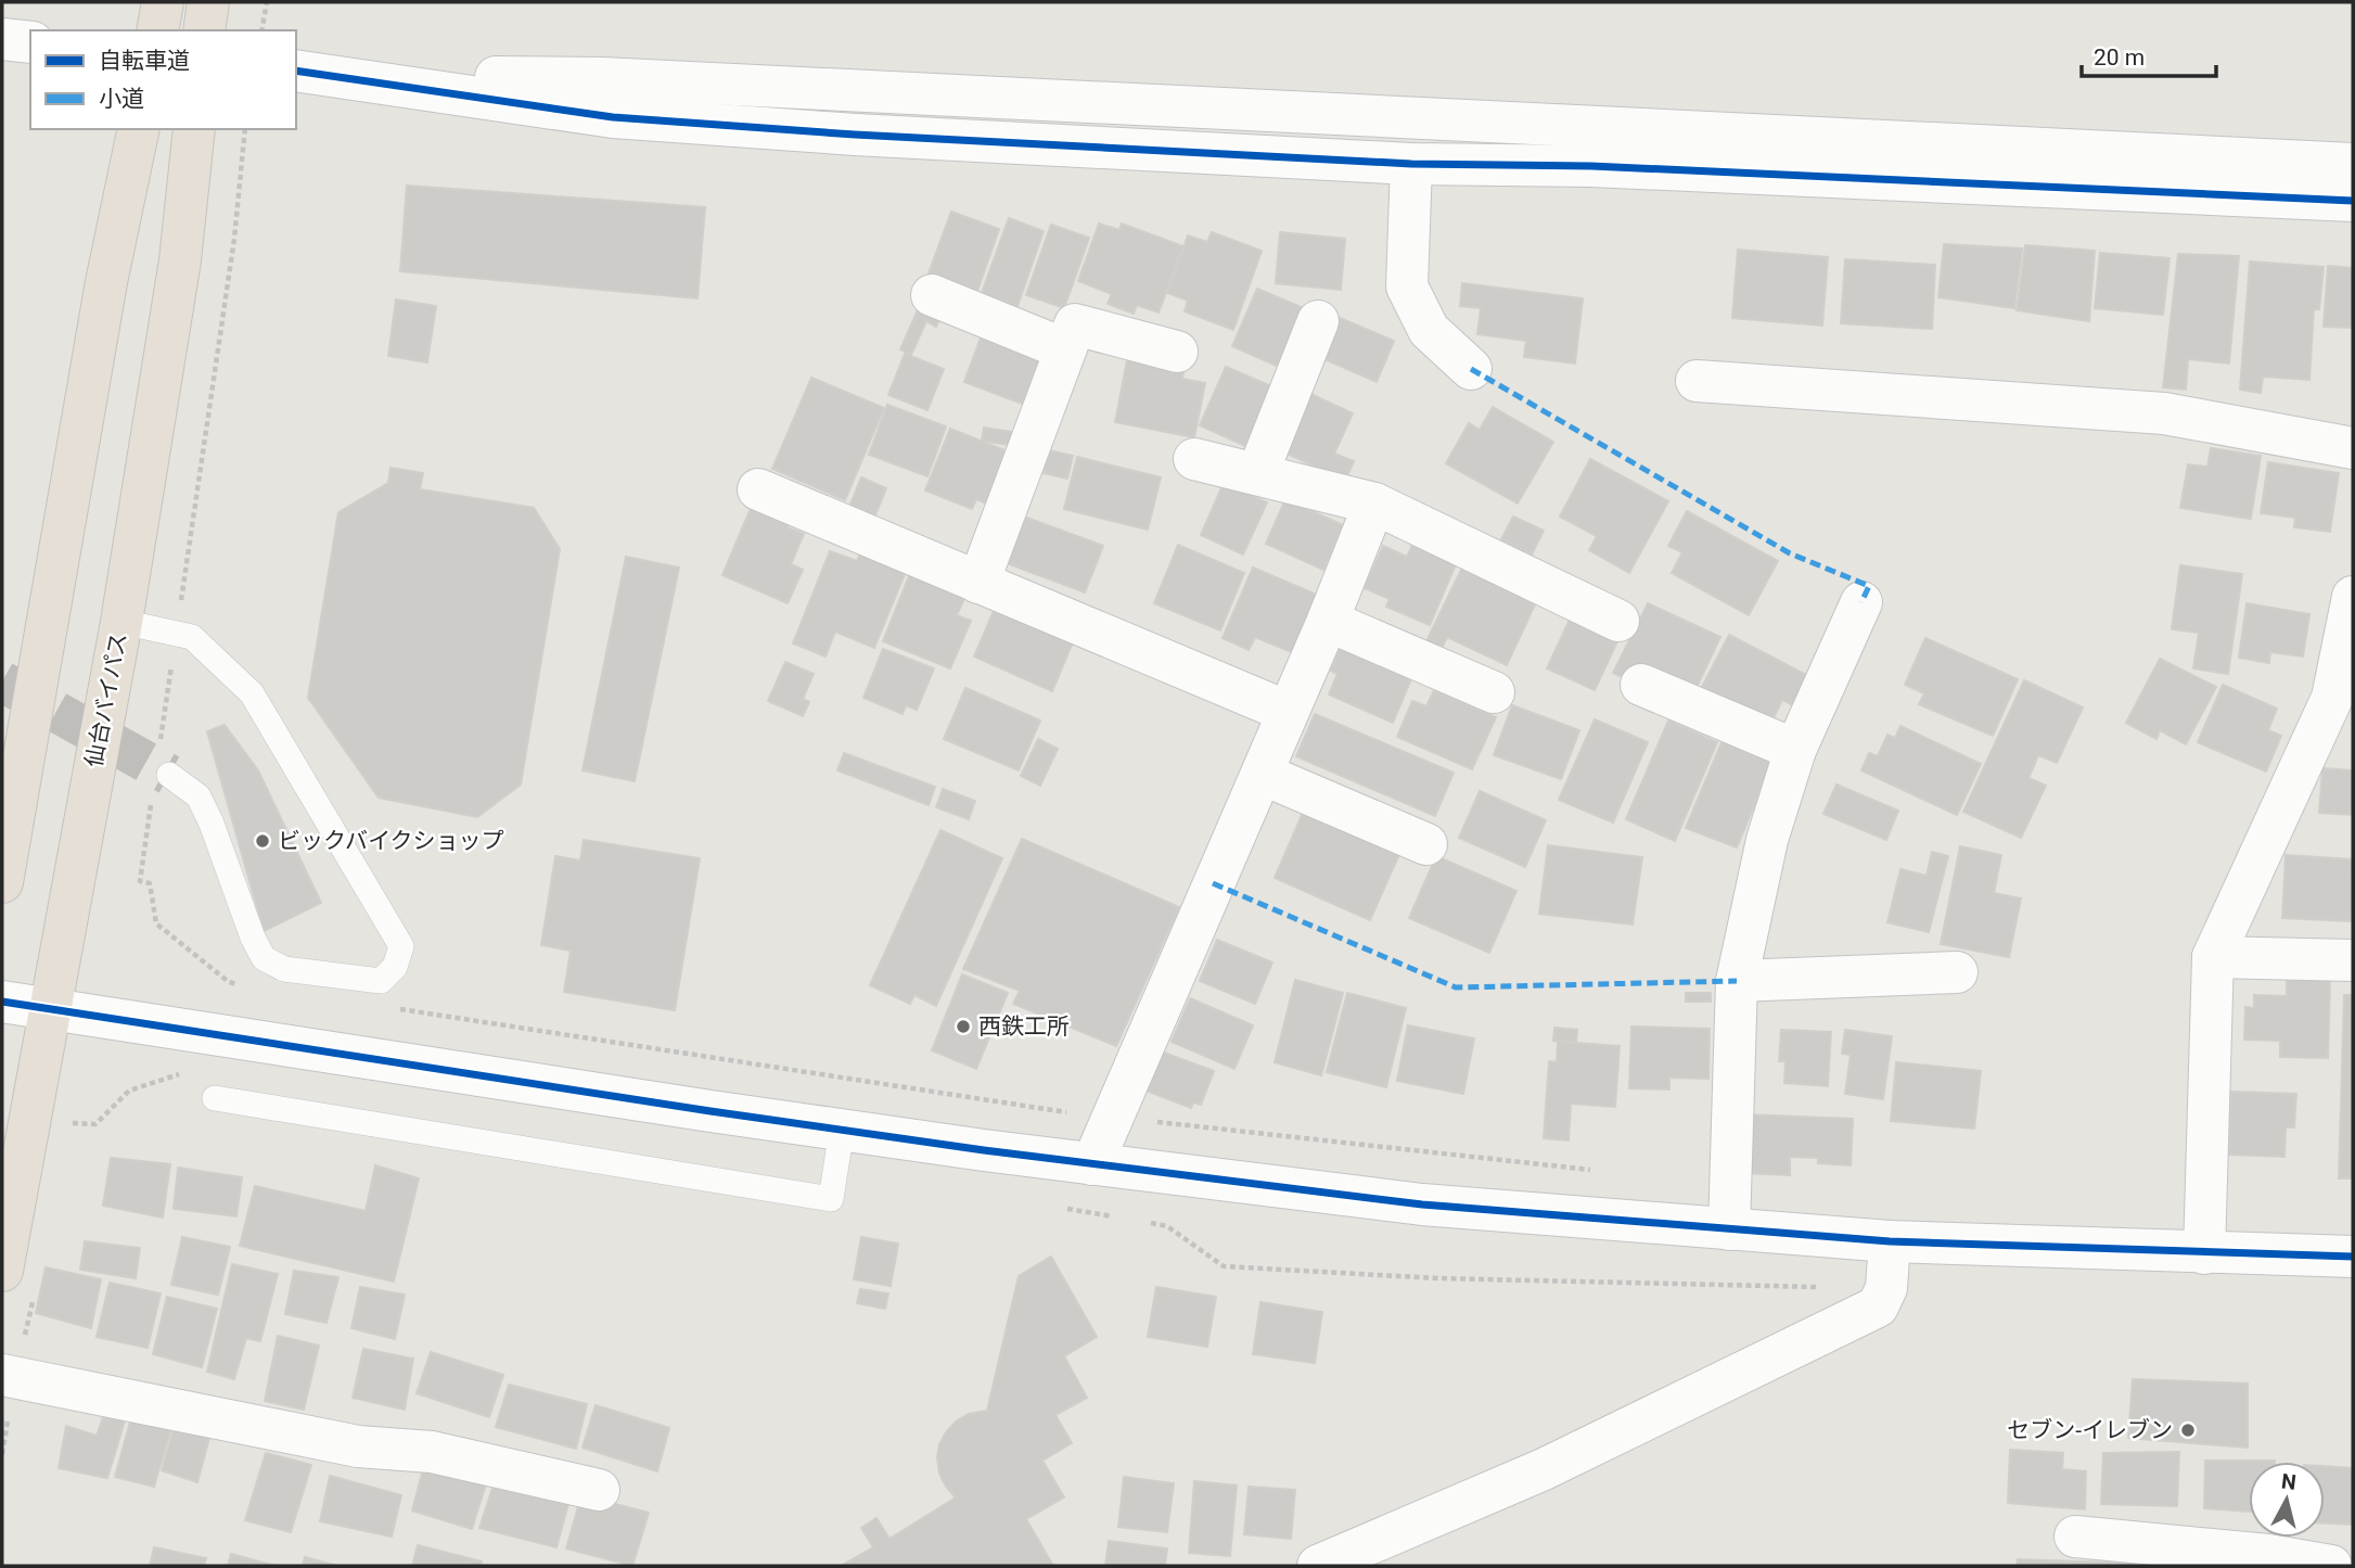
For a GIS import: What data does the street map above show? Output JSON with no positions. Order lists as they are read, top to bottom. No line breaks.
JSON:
{"streets":{"highway":["仙台バイパス"]},"places":["ビックバイクショップ","西鉄工所","セブン-イレブン"],"legend":["自転車道","小道"],"scale_bar":"20 m","north":"top"}
